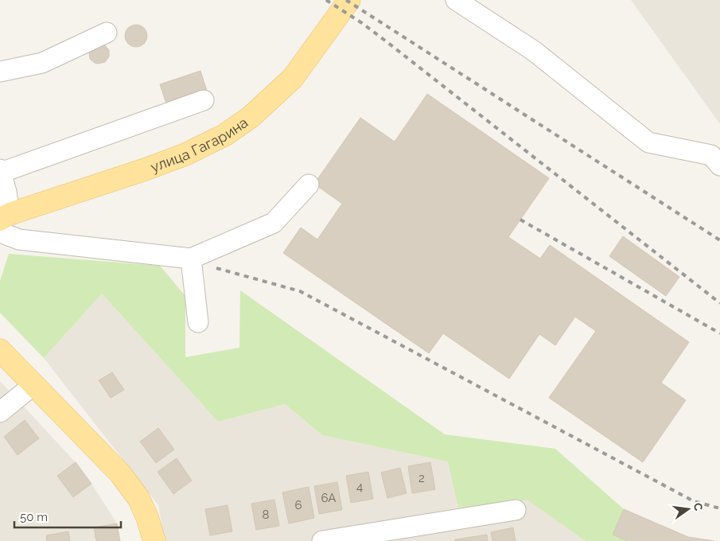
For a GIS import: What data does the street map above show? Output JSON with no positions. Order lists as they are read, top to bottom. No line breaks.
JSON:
{"streets":{"main road":["улица Гагарина"]},"house_numbers":["2","4","6А","6","8"],"scale_bar":"50 m","north":"right"}
